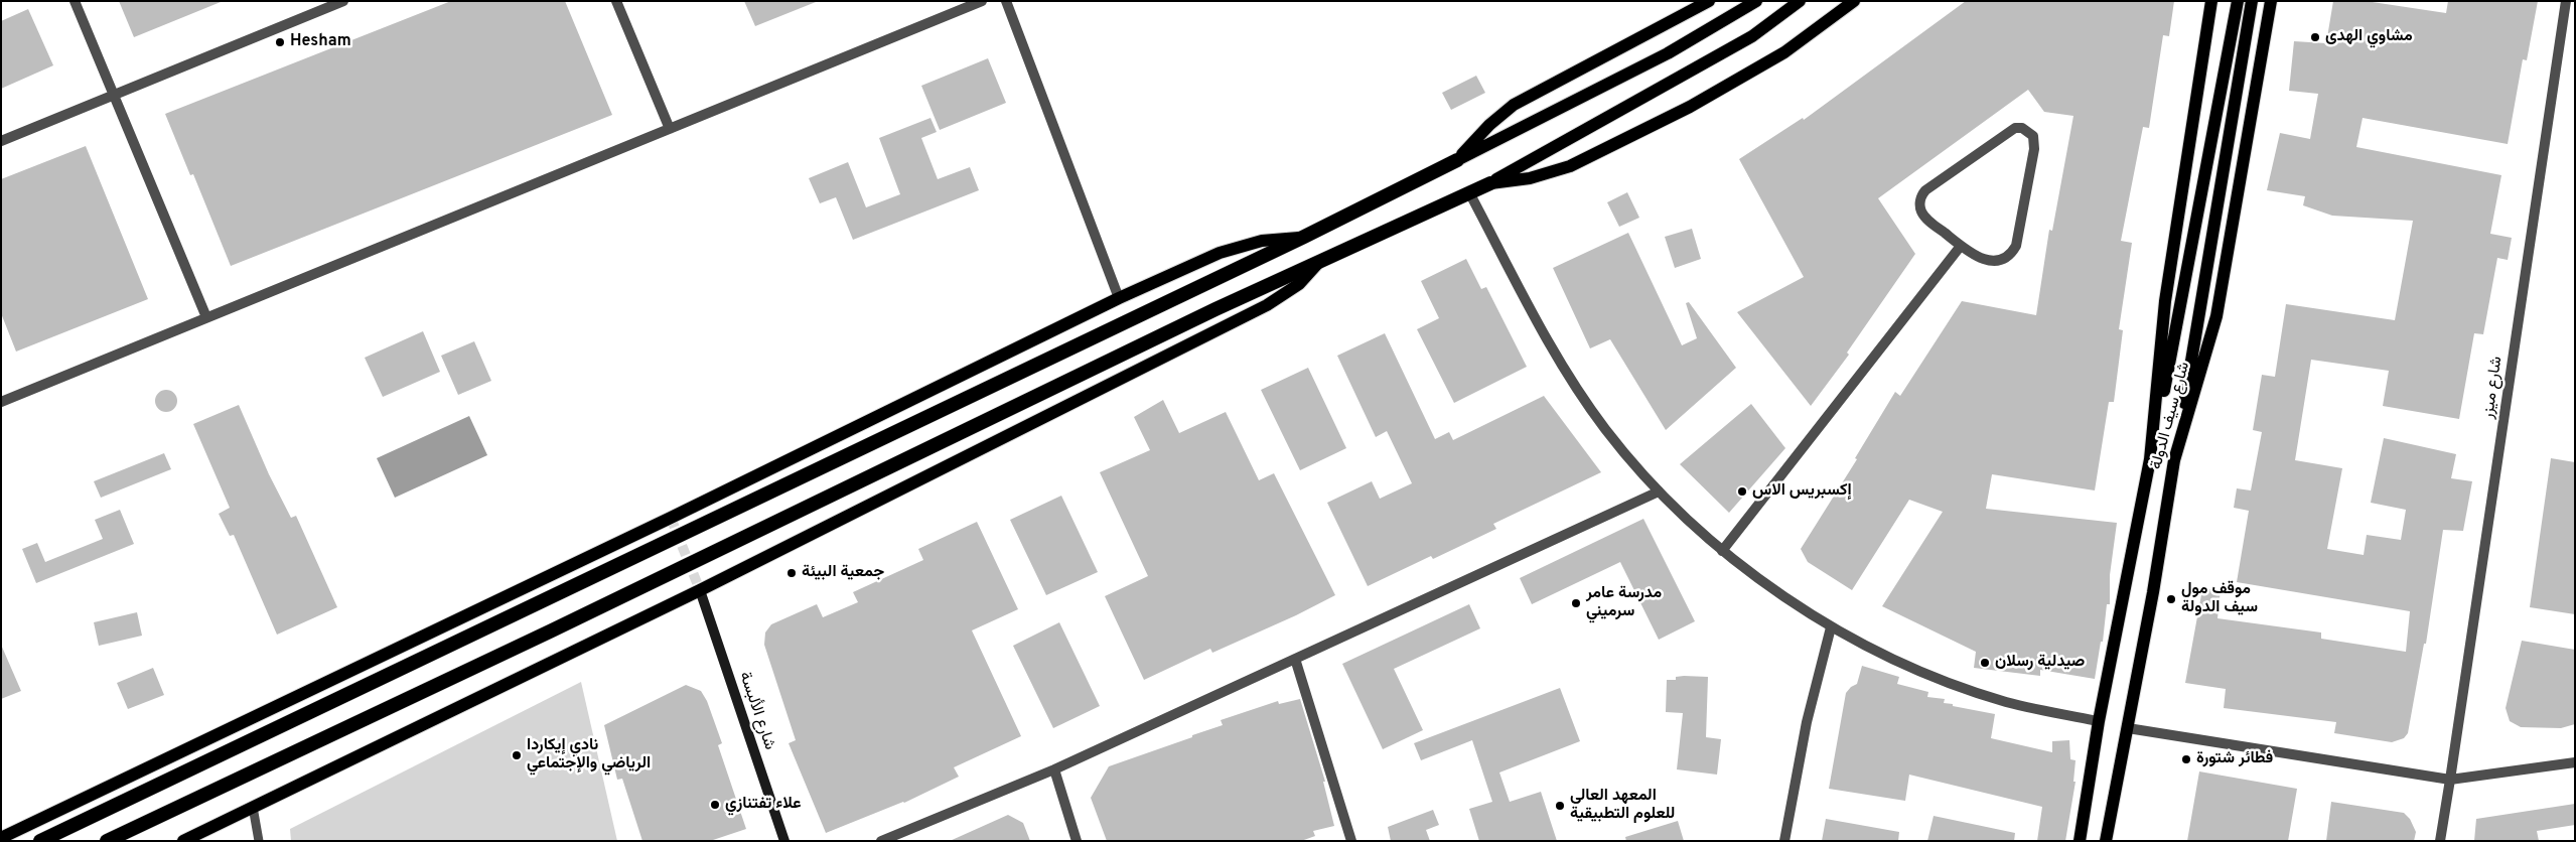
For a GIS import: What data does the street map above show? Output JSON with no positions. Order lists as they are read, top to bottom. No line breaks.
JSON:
{"streets":{"main road":["شارع سيف الدولة","شارع الألبسة"],"street":["شارع ميزر"]},"places":["مشاوي الهدى","Hesham","إكسبريس الاس","جمعية البيئة","موقف مول سيف الدولة","مدرسة عامر سرميني","صيدلية رسلان","نادي إيكاردا الرياضي والإجتماعي","فطائر شتورة","علاء تفتنازي","المعهد العالي للعلوم التطبيقية"]}
